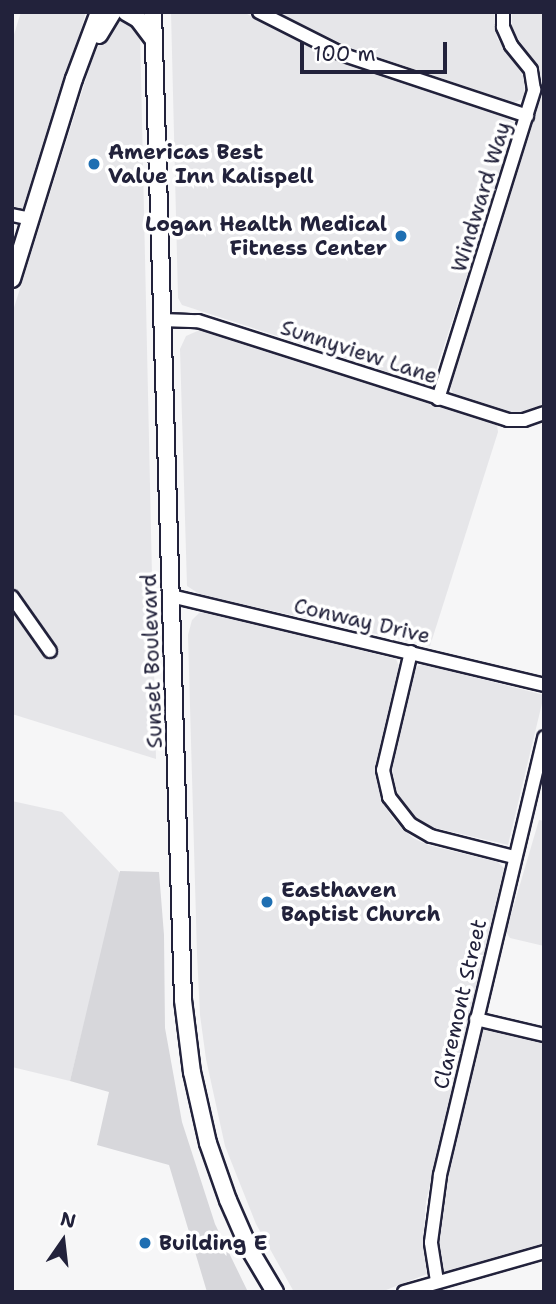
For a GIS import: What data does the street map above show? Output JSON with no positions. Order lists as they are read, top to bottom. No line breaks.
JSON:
{"streets":{"main road":["Sunset Boulevard"],"street":["Windward Way","Sunnyview Lane","Conway Drive","Claremont Street"]},"crossings":[["Windward Way","Sunnyview Lane"],["Sunnyview Lane","Sunset Boulevard"],["Conway Drive","Sunset Boulevard"]],"places":["Americas Best Value Inn Kalispell","Logan Health Medical Fitness Center","Easthaven Baptist Church","Building E"],"scale_bar":"100 m","north":"top"}
